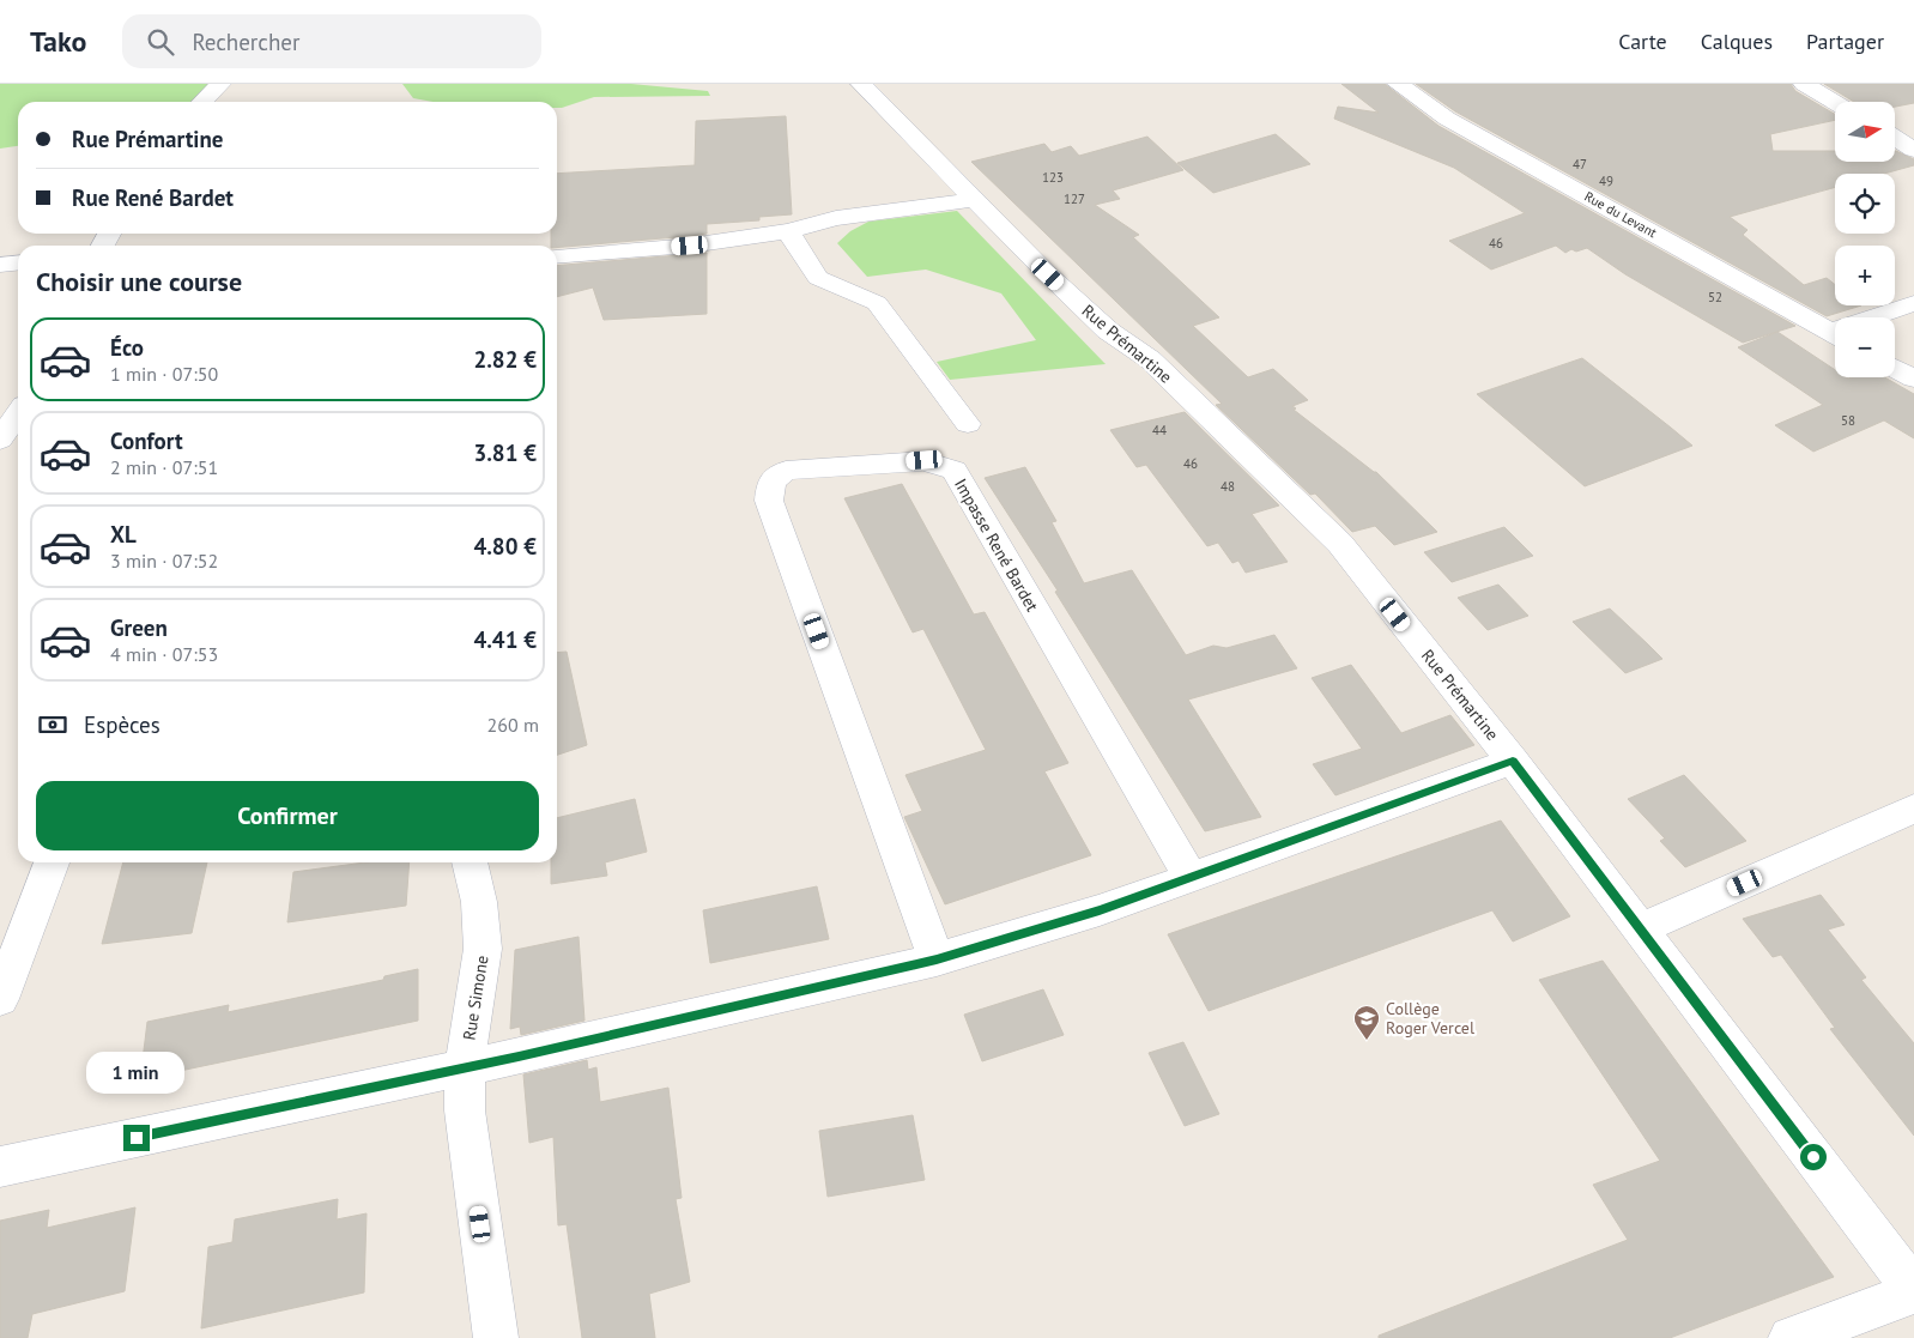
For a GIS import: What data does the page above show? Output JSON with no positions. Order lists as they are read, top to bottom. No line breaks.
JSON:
{"streets":{"street":["Rue du Levant","Rue Prémartine","Impasse René Bardet","Rue Simone"]},"places":{"school or university":["Collège Roger Vercel"]},"house_numbers":["47","123","49","127","46","52","58","44","46","48"],"north":"right","page":{"header":"Tako","search":"Rechercher","nav":["Carte","Calques","Partager"],"map_buttons":["+","−"],"banner":["Rue Prémartine","Rue René Bardet"],"heading":"Choisir une course","list":[{"name":"Éco","note":"1 min · 07:50","value":"2.82 €"},{"name":"Confort","note":"2 min · 07:51","value":"3.81 €"},{"name":"XL","note":"3 min · 07:52","value":"4.80 €"},{"name":"Green","note":"4 min · 07:53","value":"4.41 €"}],"pay":["Espèces","260 m"],"buttons":"Confirmer","bubble":"1 min"}}
